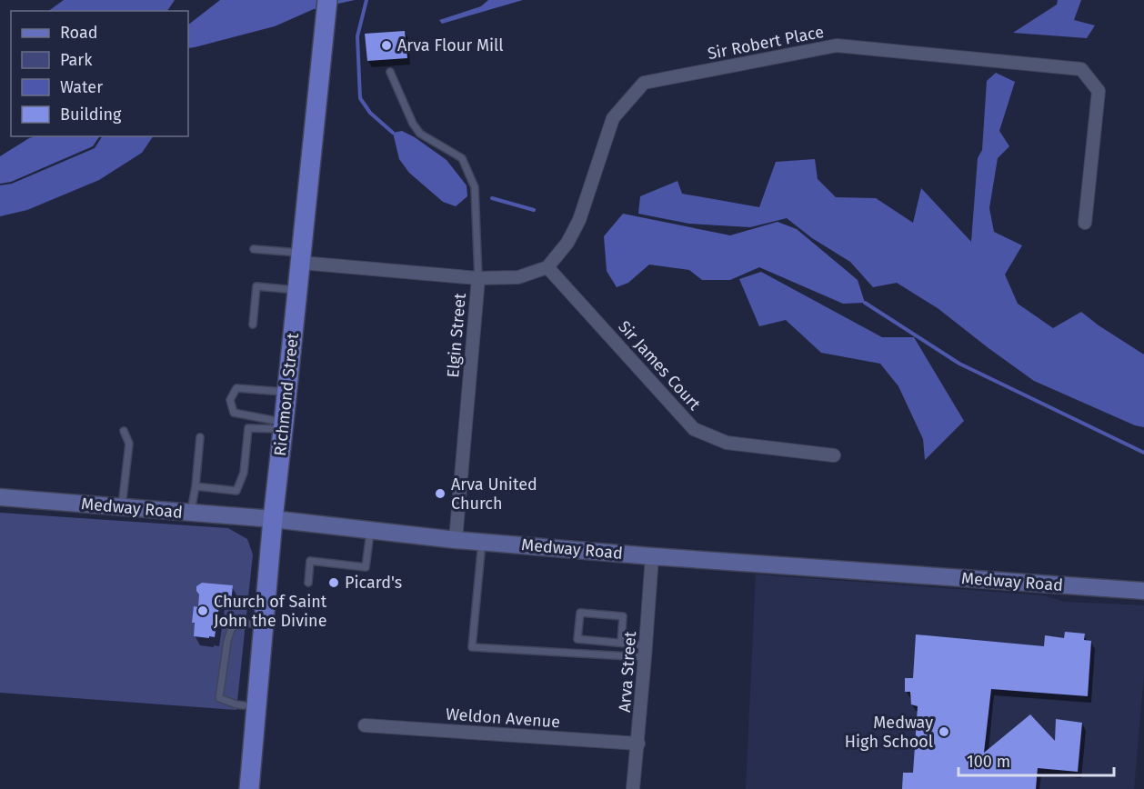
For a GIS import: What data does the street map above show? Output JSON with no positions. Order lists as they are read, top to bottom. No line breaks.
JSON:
{"streets":{"main road":["Richmond Street","Medway Road"],"street":["Sir Robert Place","Elgin Street","Sir James Court","Arva Street","Weldon Avenue"]},"crossings":[["Sir Robert Place","Sir James Court"],["Elgin Street","Richmond Street"],["Elgin Street","Medway Road"],["Richmond Street","Medway Road"],["Medway Road","Arva Street"],["Arva Street","Weldon Avenue"]],"places":["Arva Flour Mill","Arva United Church","Picard's","Church of Saint John the Divine","Medway High School"],"legend":["Road","Park","Water","Building"],"scale_bar":"100 m"}
